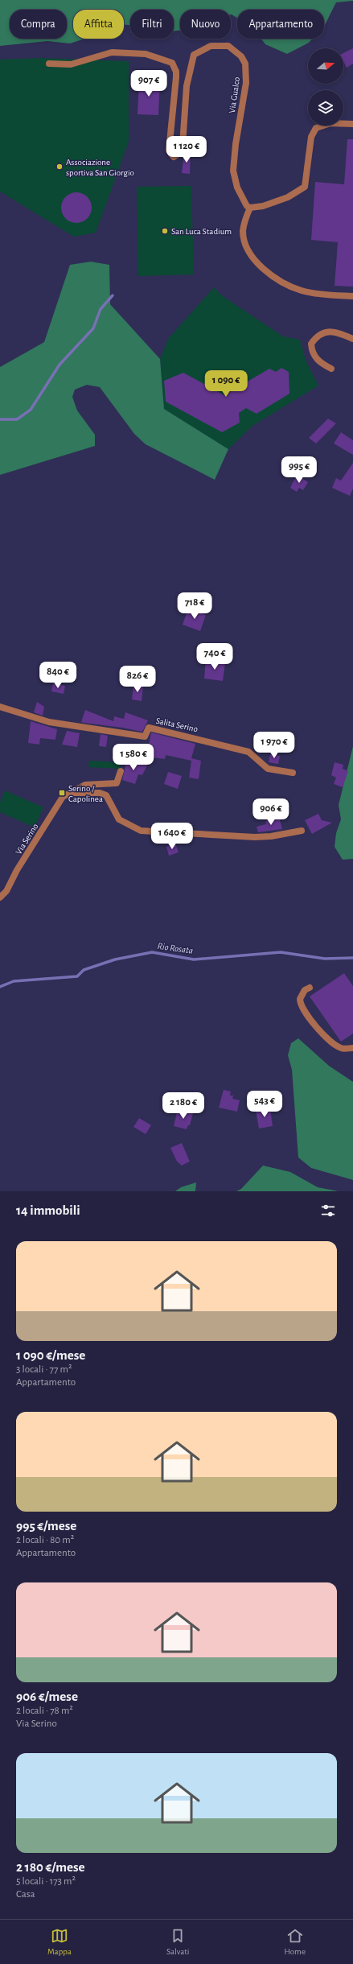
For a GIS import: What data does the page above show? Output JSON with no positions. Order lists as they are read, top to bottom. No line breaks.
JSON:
{"streets":{"street":["Via Gualco","Salita Serino","Via Serino"]},"water":["Rio Rosata"],"places":{"other":["Associazione sportiva San Giorgio","San Luca Stadium"],"transit":["Serino / Capolinea"]},"north":"right","page":{"chip":["Compra","Affitta","Filtri","Nuovo","Appartamento"],"price":["907 €","1 120 €","1 090 €","995 €","718 €","740 €","840 €","826 €","1 970 €","1 580 €","906 €","1 640 €","543 €","2 180 €"],"heading":"14 immobili","list":[{"name":"1 090 €/mese","note":"3 locali · 77 m² · Appartamento"},{"name":"995 €/mese","note":"2 locali · 80 m² · Appartamento"},{"name":"906 €/mese","note":"2 locali · 78 m² · Via Serino"},{"name":"2 180 €/mese","note":"5 locali · 173 m² · Casa"}],"tabs":["Mappa","Salvati","Home"]}}
